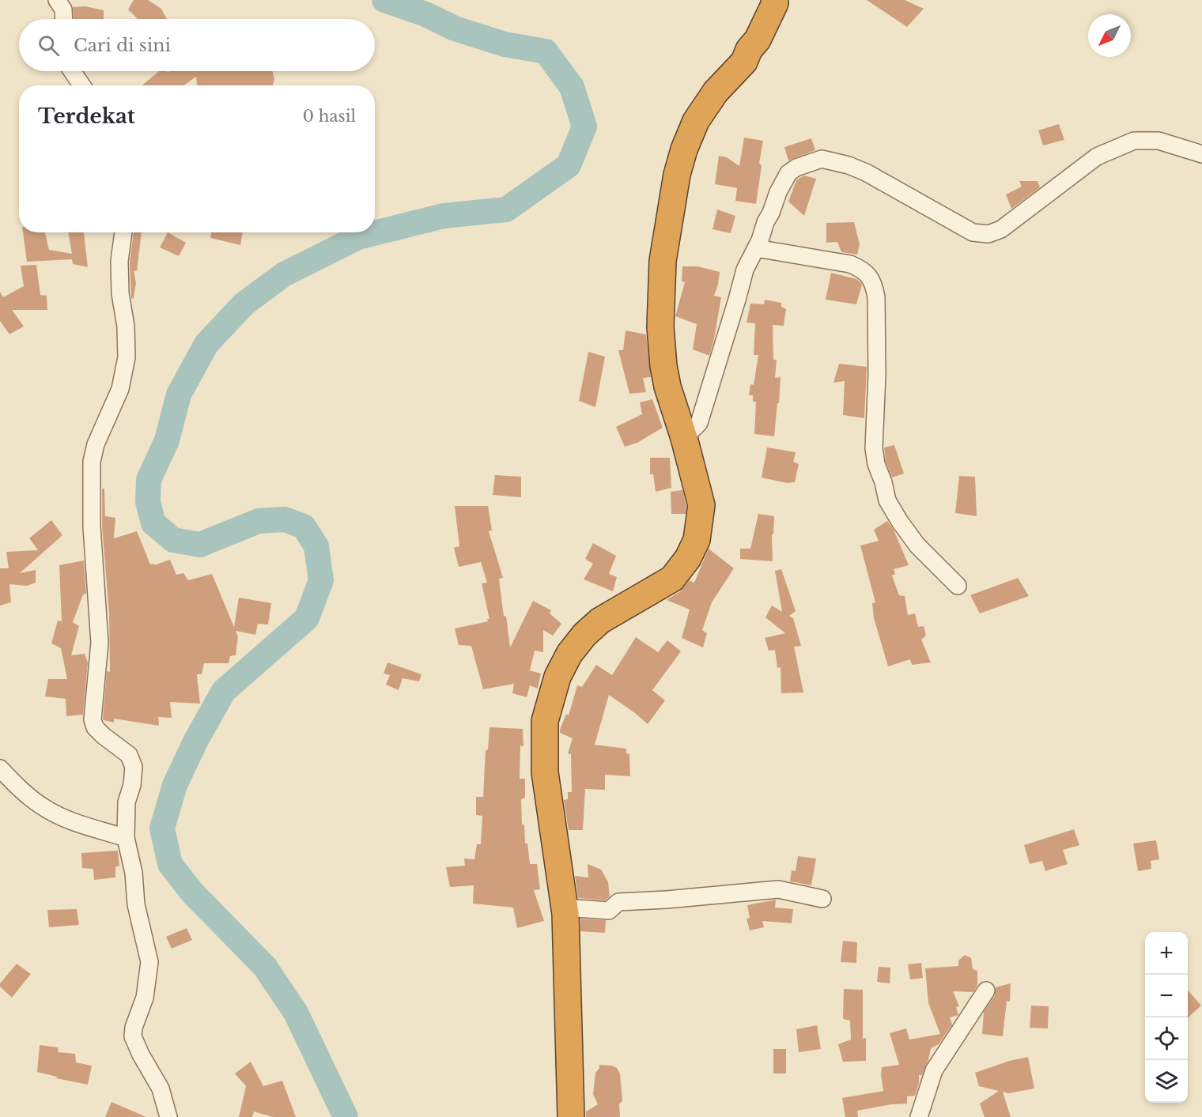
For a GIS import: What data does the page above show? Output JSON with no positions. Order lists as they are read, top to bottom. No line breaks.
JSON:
{"north":"bottom left","page":{"search":"Cari di sini","heading":["Terdekat","0 hasil"],"map_buttons":["+","−"]}}
